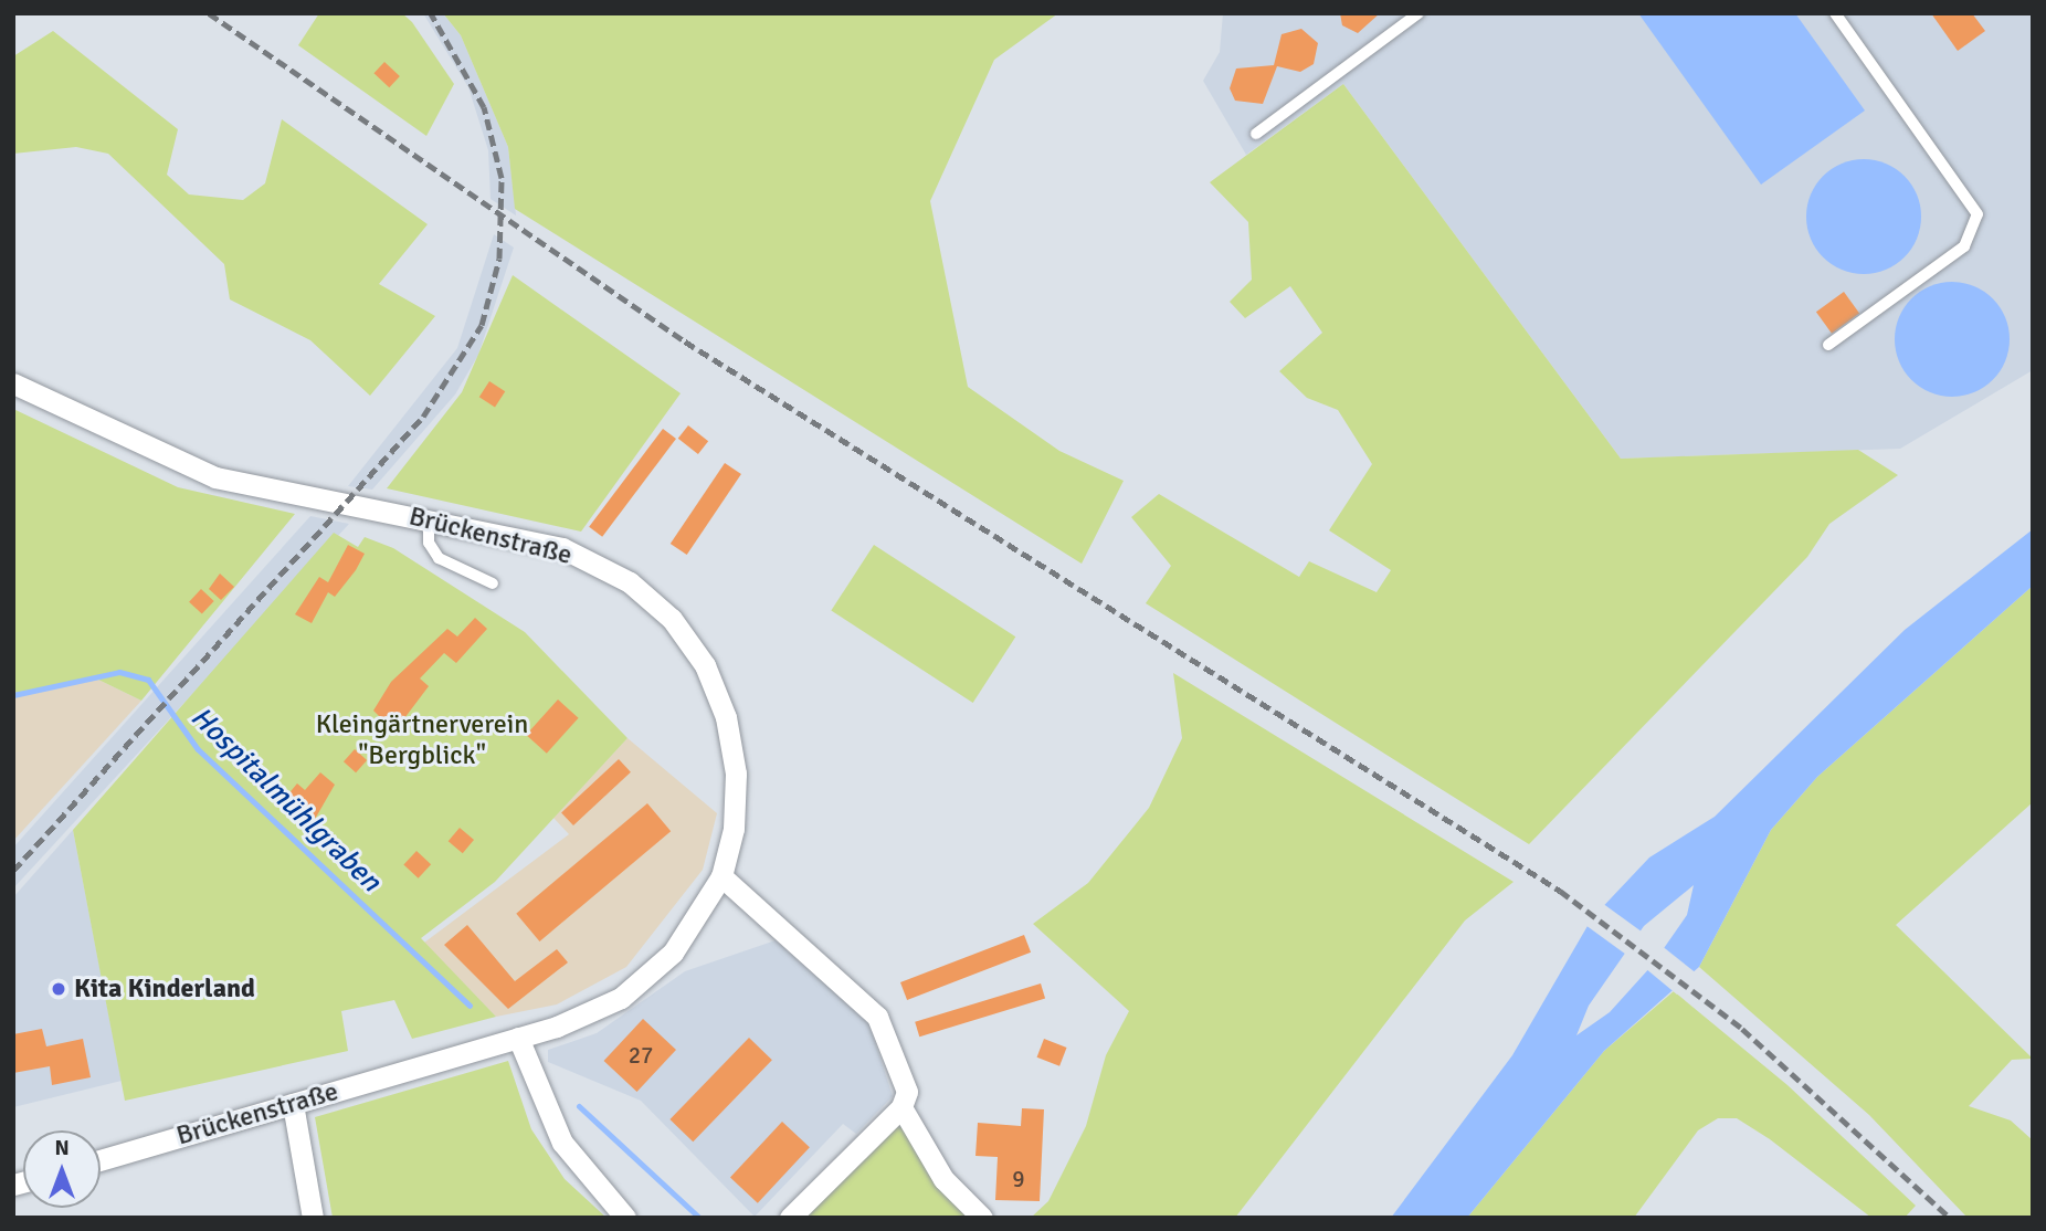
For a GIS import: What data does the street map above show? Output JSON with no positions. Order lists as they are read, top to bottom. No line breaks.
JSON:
{"streets":{"street":["Brückenstraße"]},"water":["Hospitalmühlgraben"],"parks":["Kleingärtnerverein \"Bergblick\""],"places":["Kita Kinderland"],"house_numbers":["27","9"],"north":"top"}
